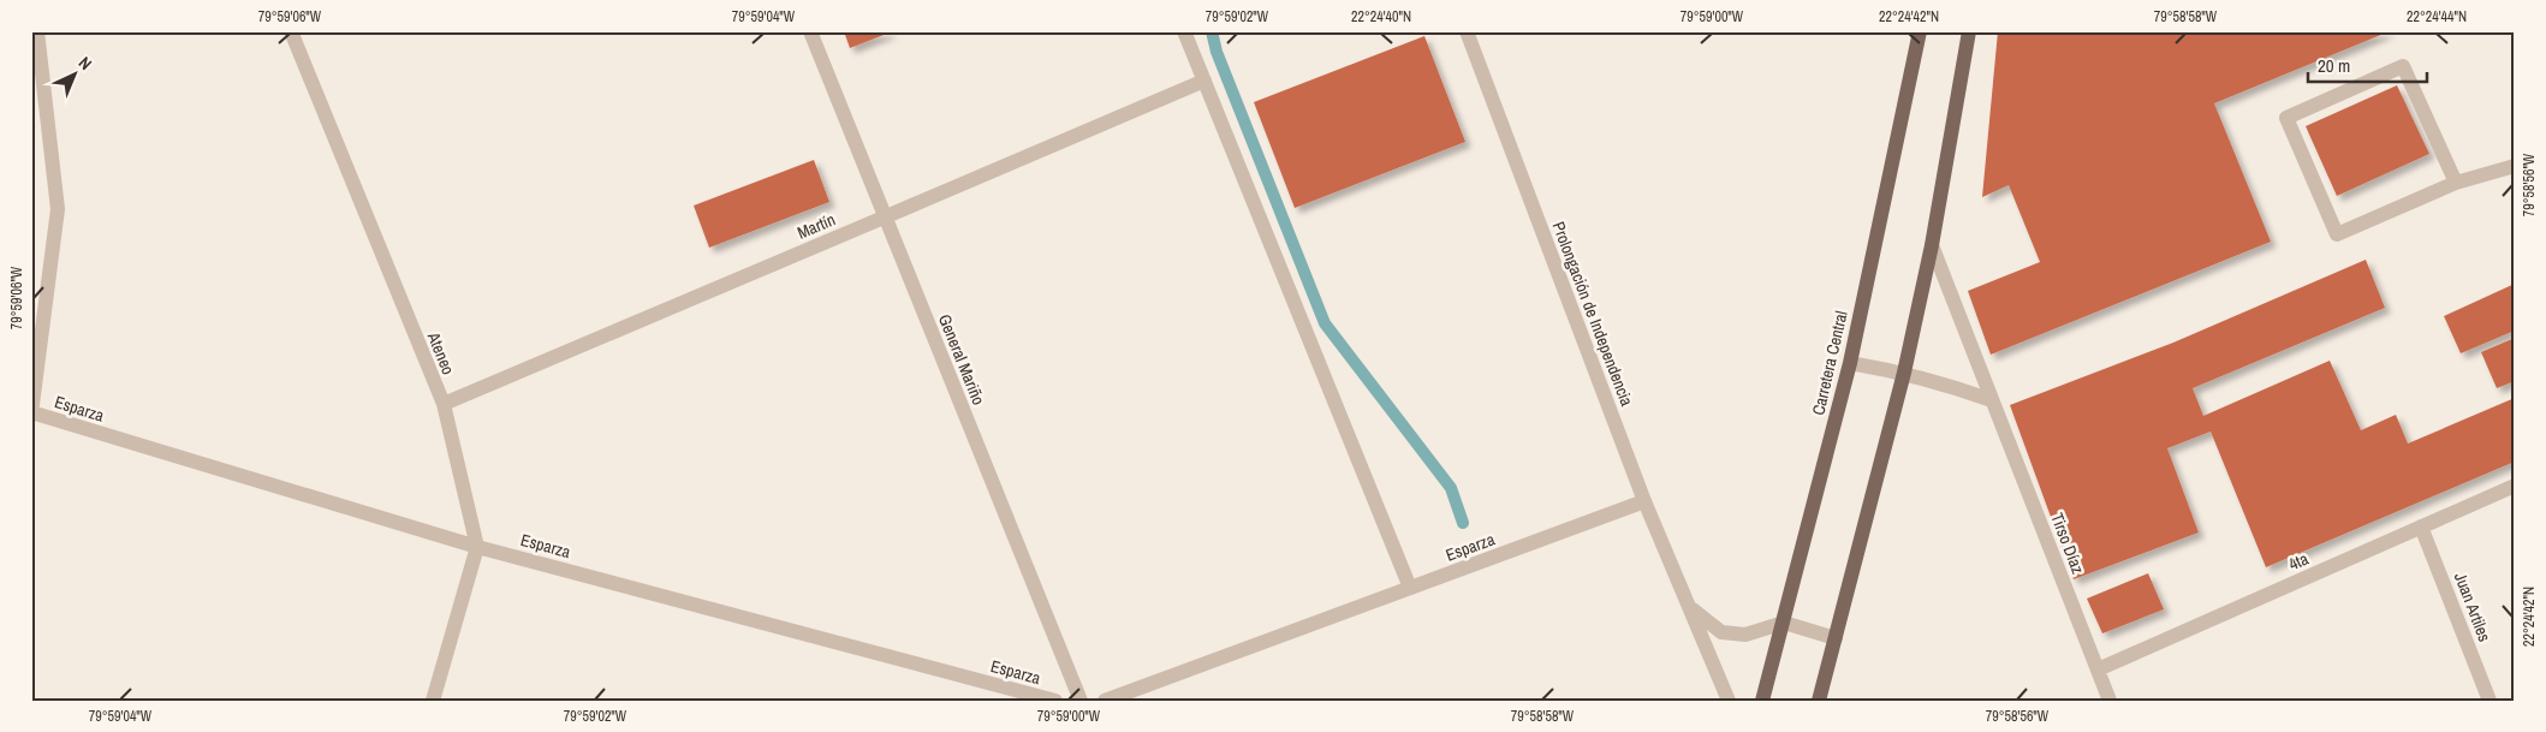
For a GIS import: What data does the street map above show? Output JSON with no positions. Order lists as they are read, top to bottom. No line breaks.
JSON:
{"streets":{"main road":["Carretera Central"],"street":["Martín","Prolongación de Independencia","Ateneo","General Mariño","Esparza","Tirso Díaz","4ta","Juan Artiles"]},"crossings":[["Martín","Ateneo"],["Martín","General Mariño"],["Prolongación de Independencia","Carretera Central"],["Prolongación de Independencia","Esparza"],["Ateneo","Esparza"],["Tirso Díaz","4ta"],["4ta","Juan Artiles"]],"scale_bar":"20 m","north":"top right","coordinates":["79°59'06\"W","79°59'04\"W","79°59'02\"W","22°24'40\"N","79°59'00\"W","22°24'42\"N","79°58'58\"W","22°24'44\"N","79°58'56\"W"]}
